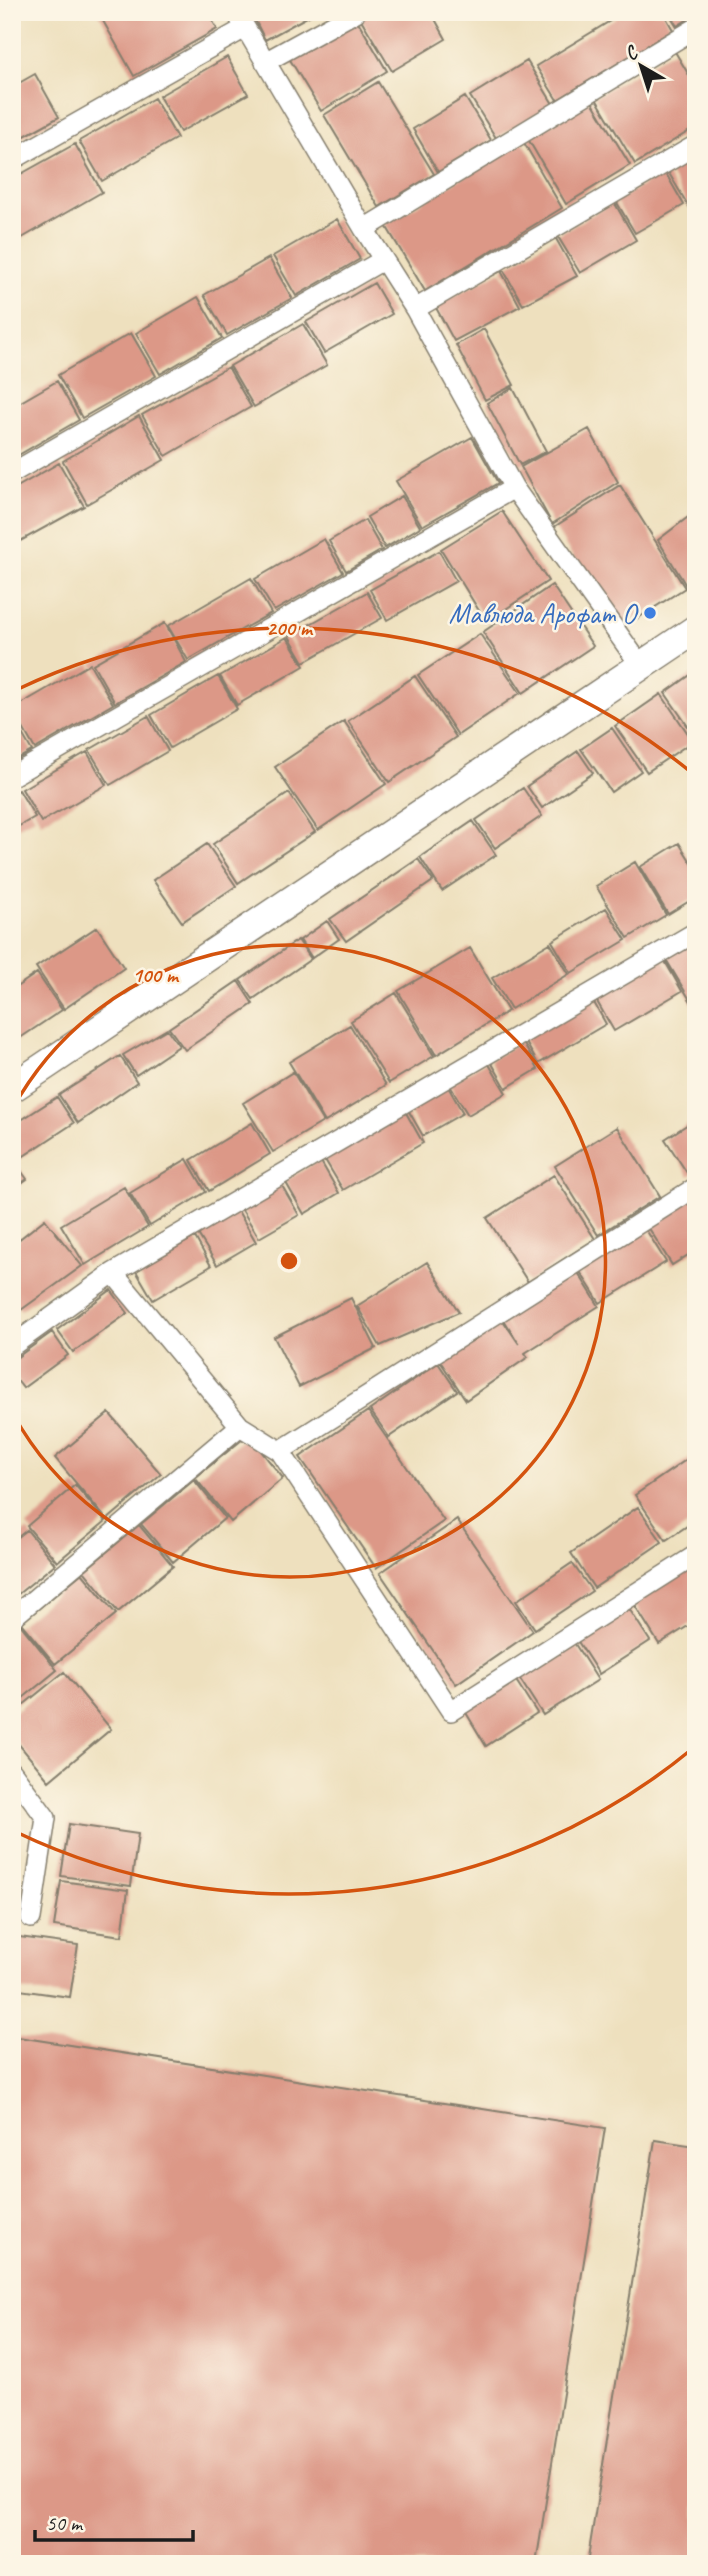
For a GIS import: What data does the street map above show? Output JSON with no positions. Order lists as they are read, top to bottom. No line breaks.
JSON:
{"places":["Мавлюда Арофат О"],"scale_bar":"50 m","north":"top left","rings":["200 m","100 m"]}
